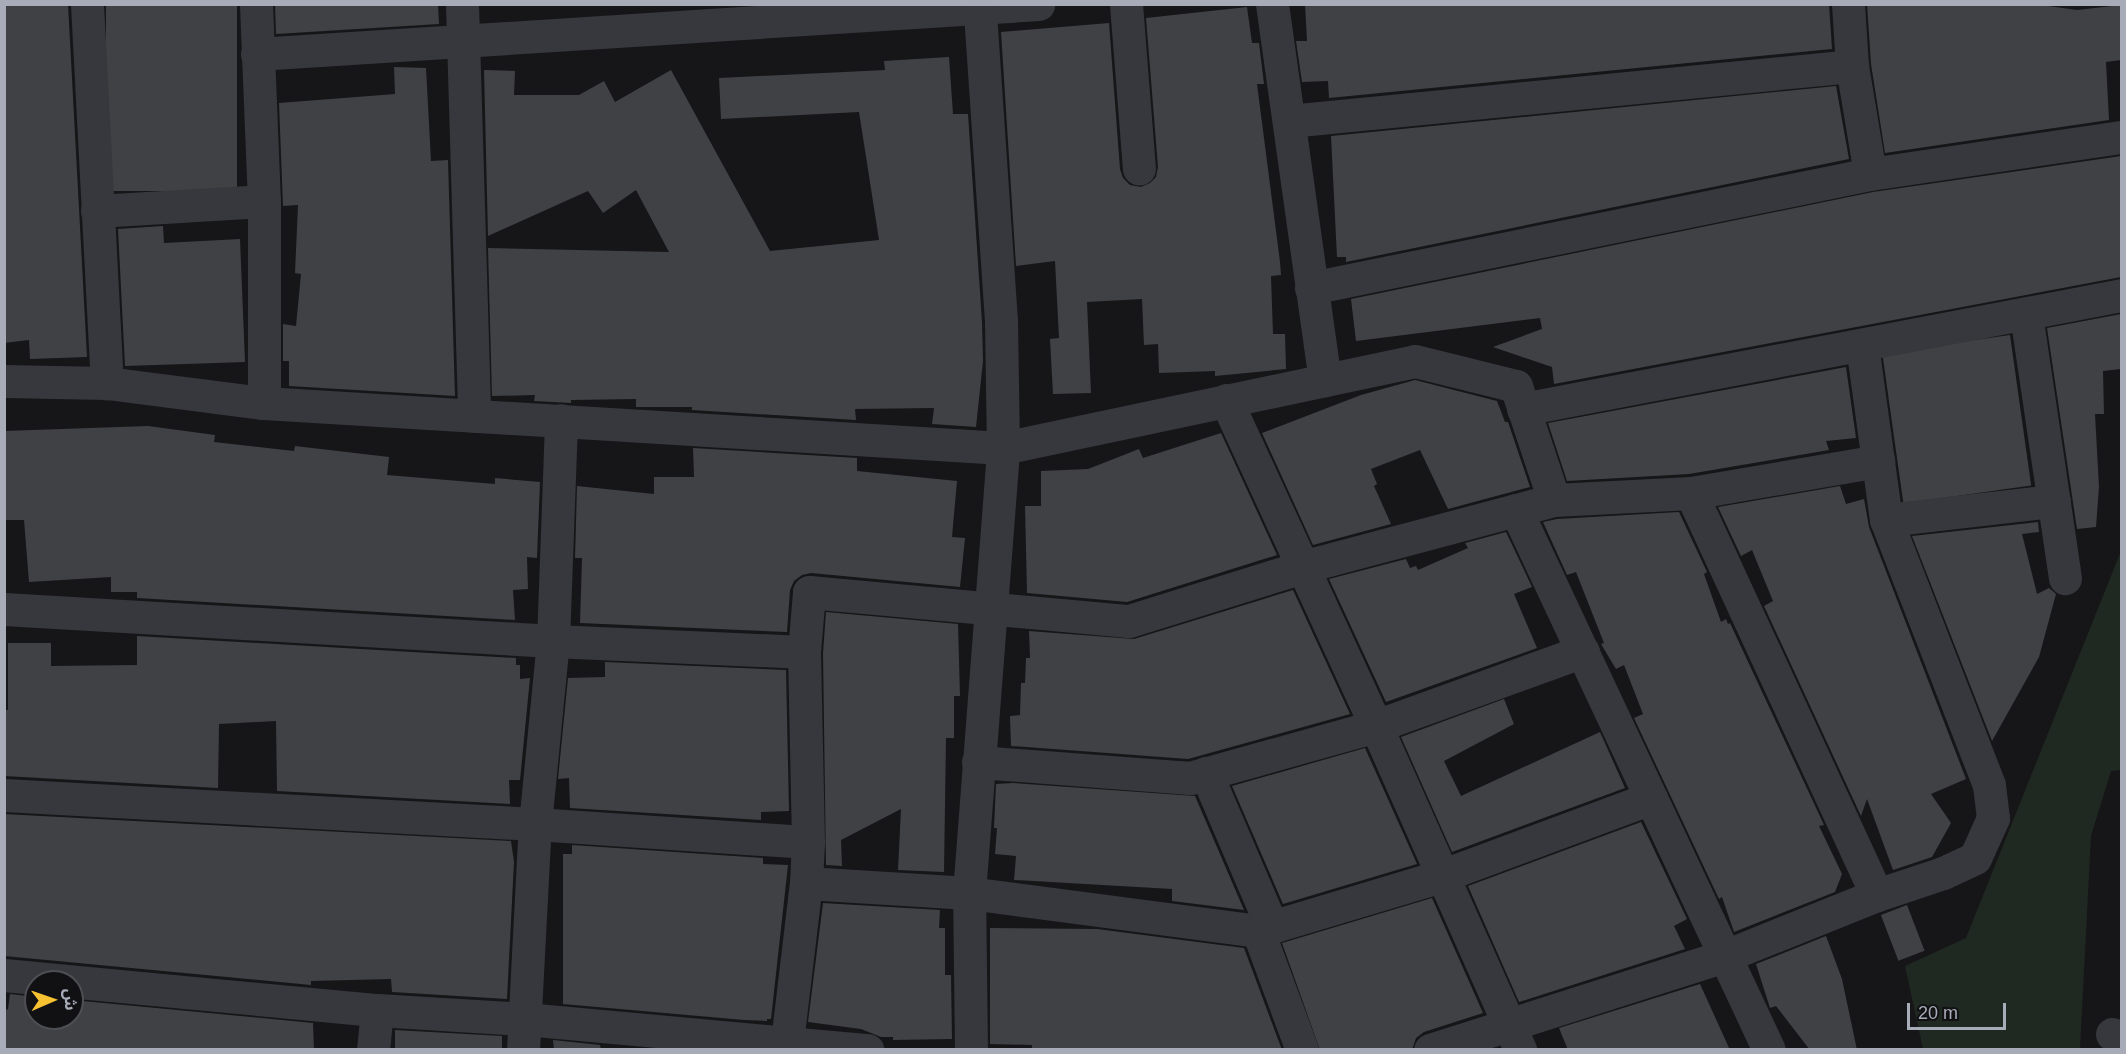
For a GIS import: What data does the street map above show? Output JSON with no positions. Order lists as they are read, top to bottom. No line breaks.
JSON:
{"scale_bar":"20 m","north":"right"}
